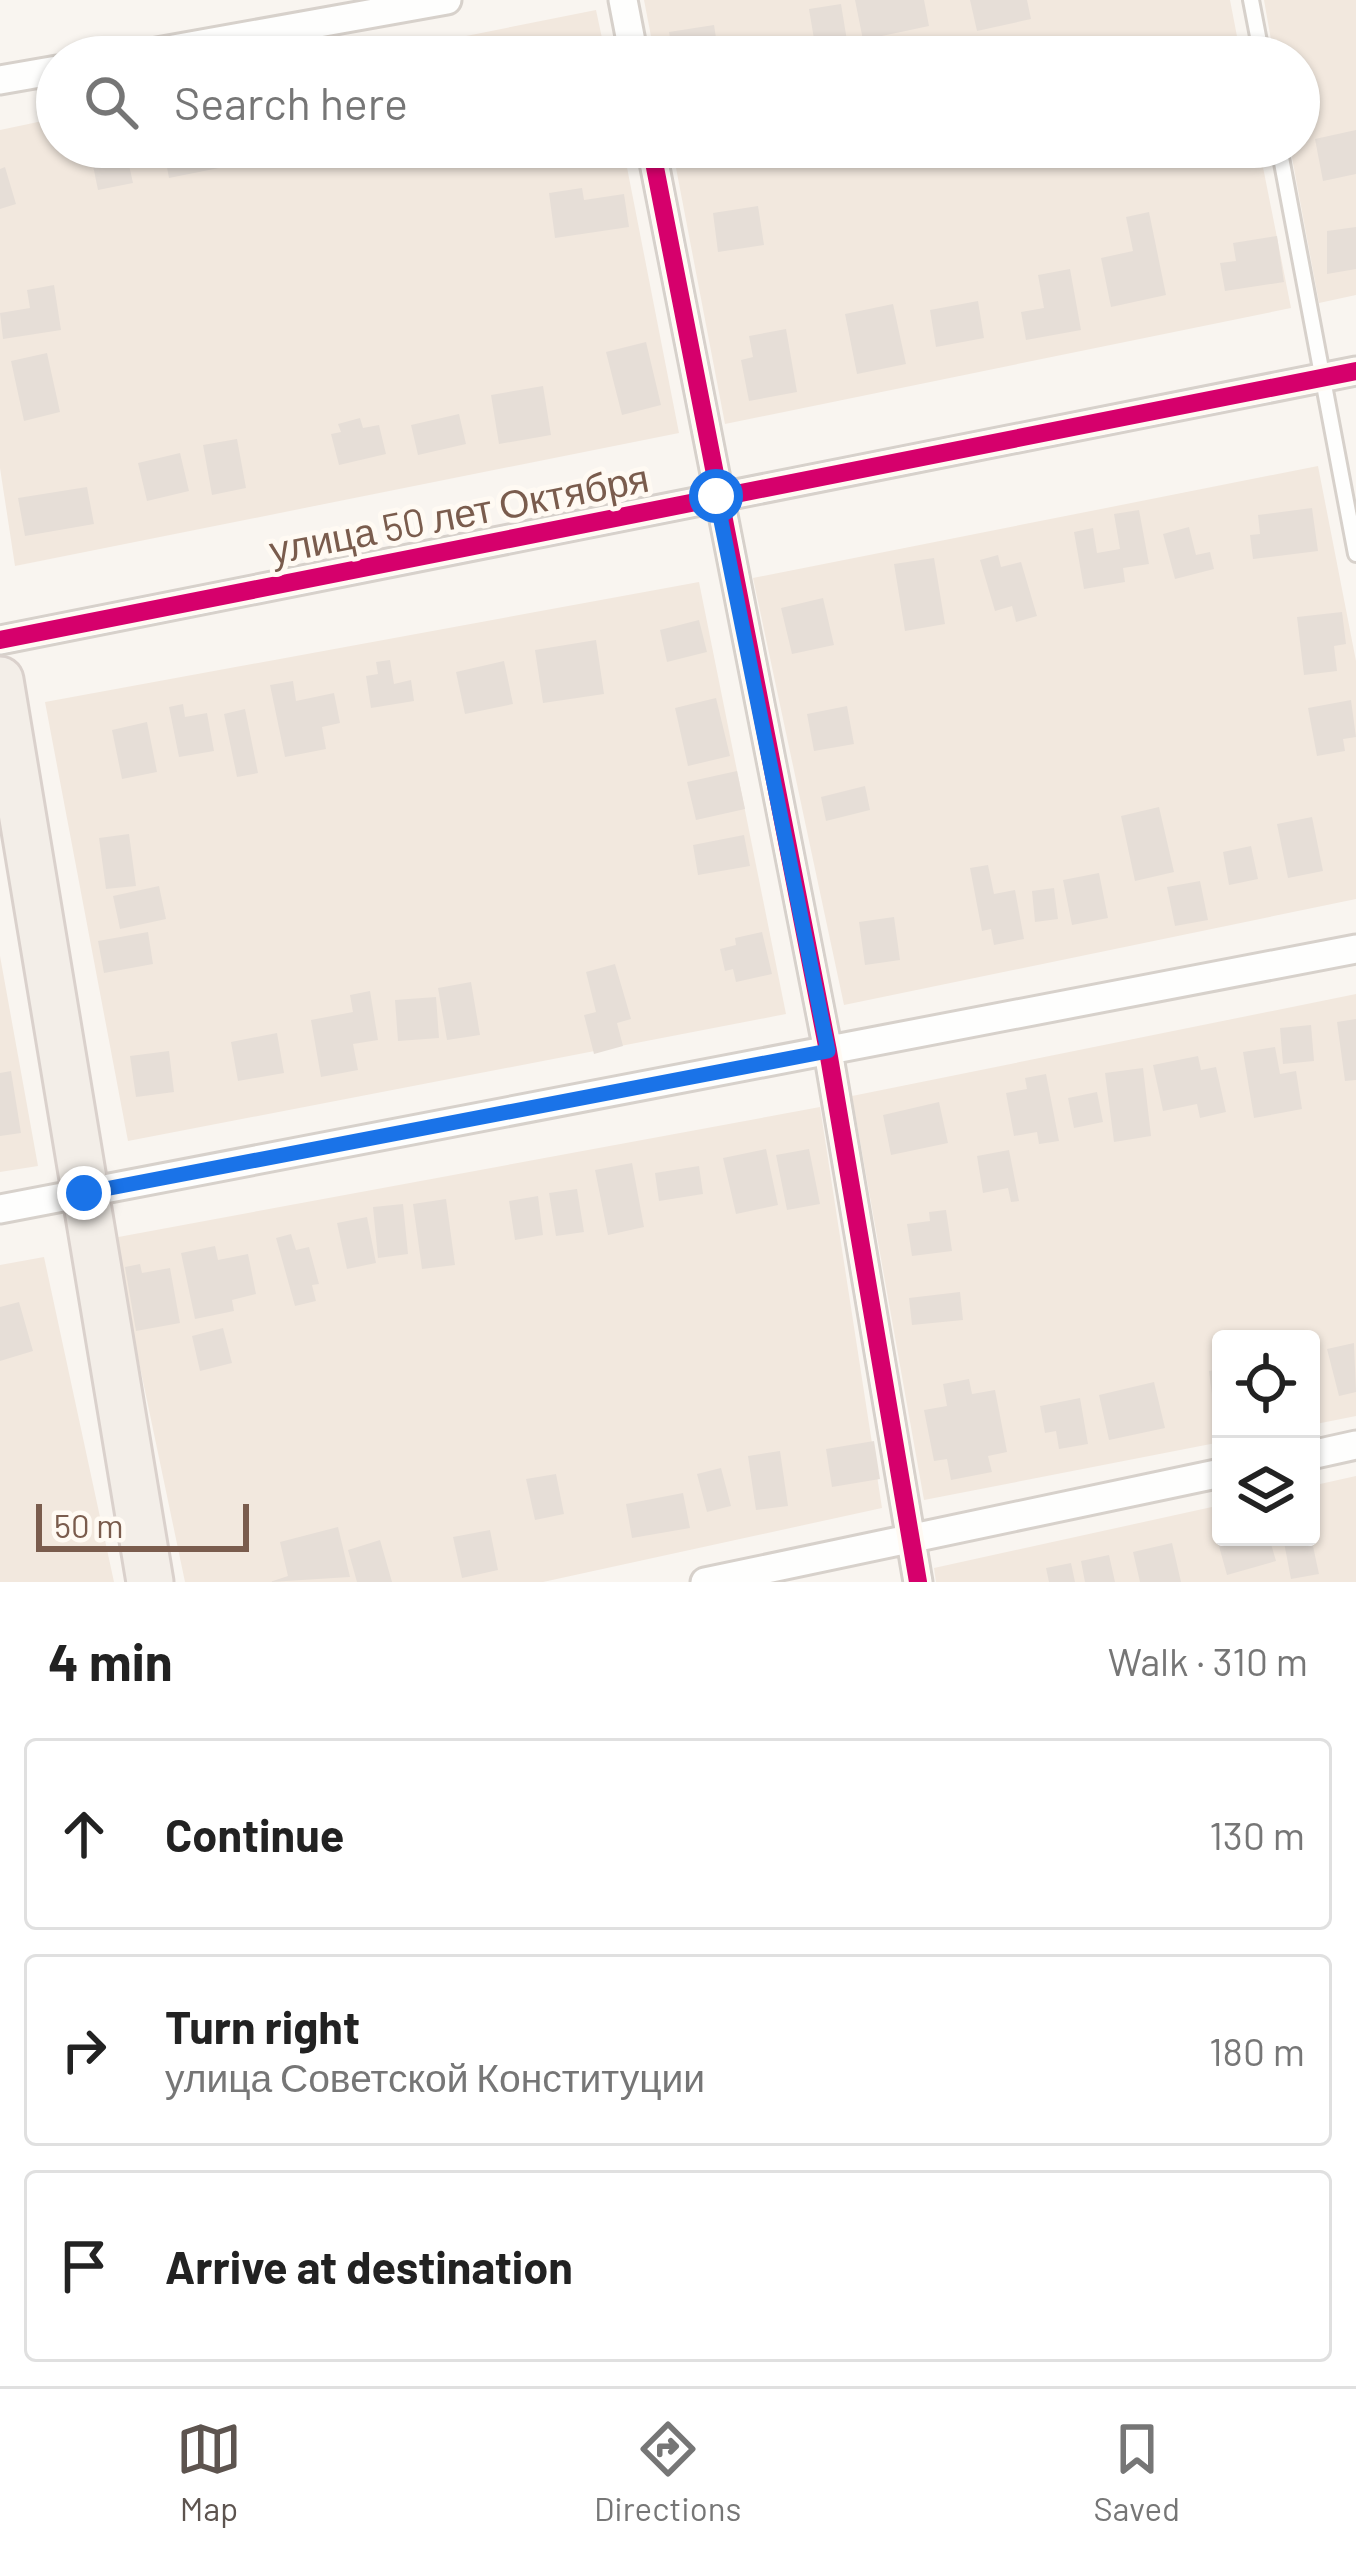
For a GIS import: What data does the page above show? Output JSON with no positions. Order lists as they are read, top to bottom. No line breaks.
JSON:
{"streets":{"street":["улица 50 лет Октября"]},"scale_bar":"50 m","page":{"search":"Search here","scale":"50 m","heading":["4 min","Walk · 310 m"],"list":[["Continue","130 m"],["Turn right","улица Советской Конституции","180 m"],"Arrive at destination"],"nav":["Map","Directions","Saved"]}}
